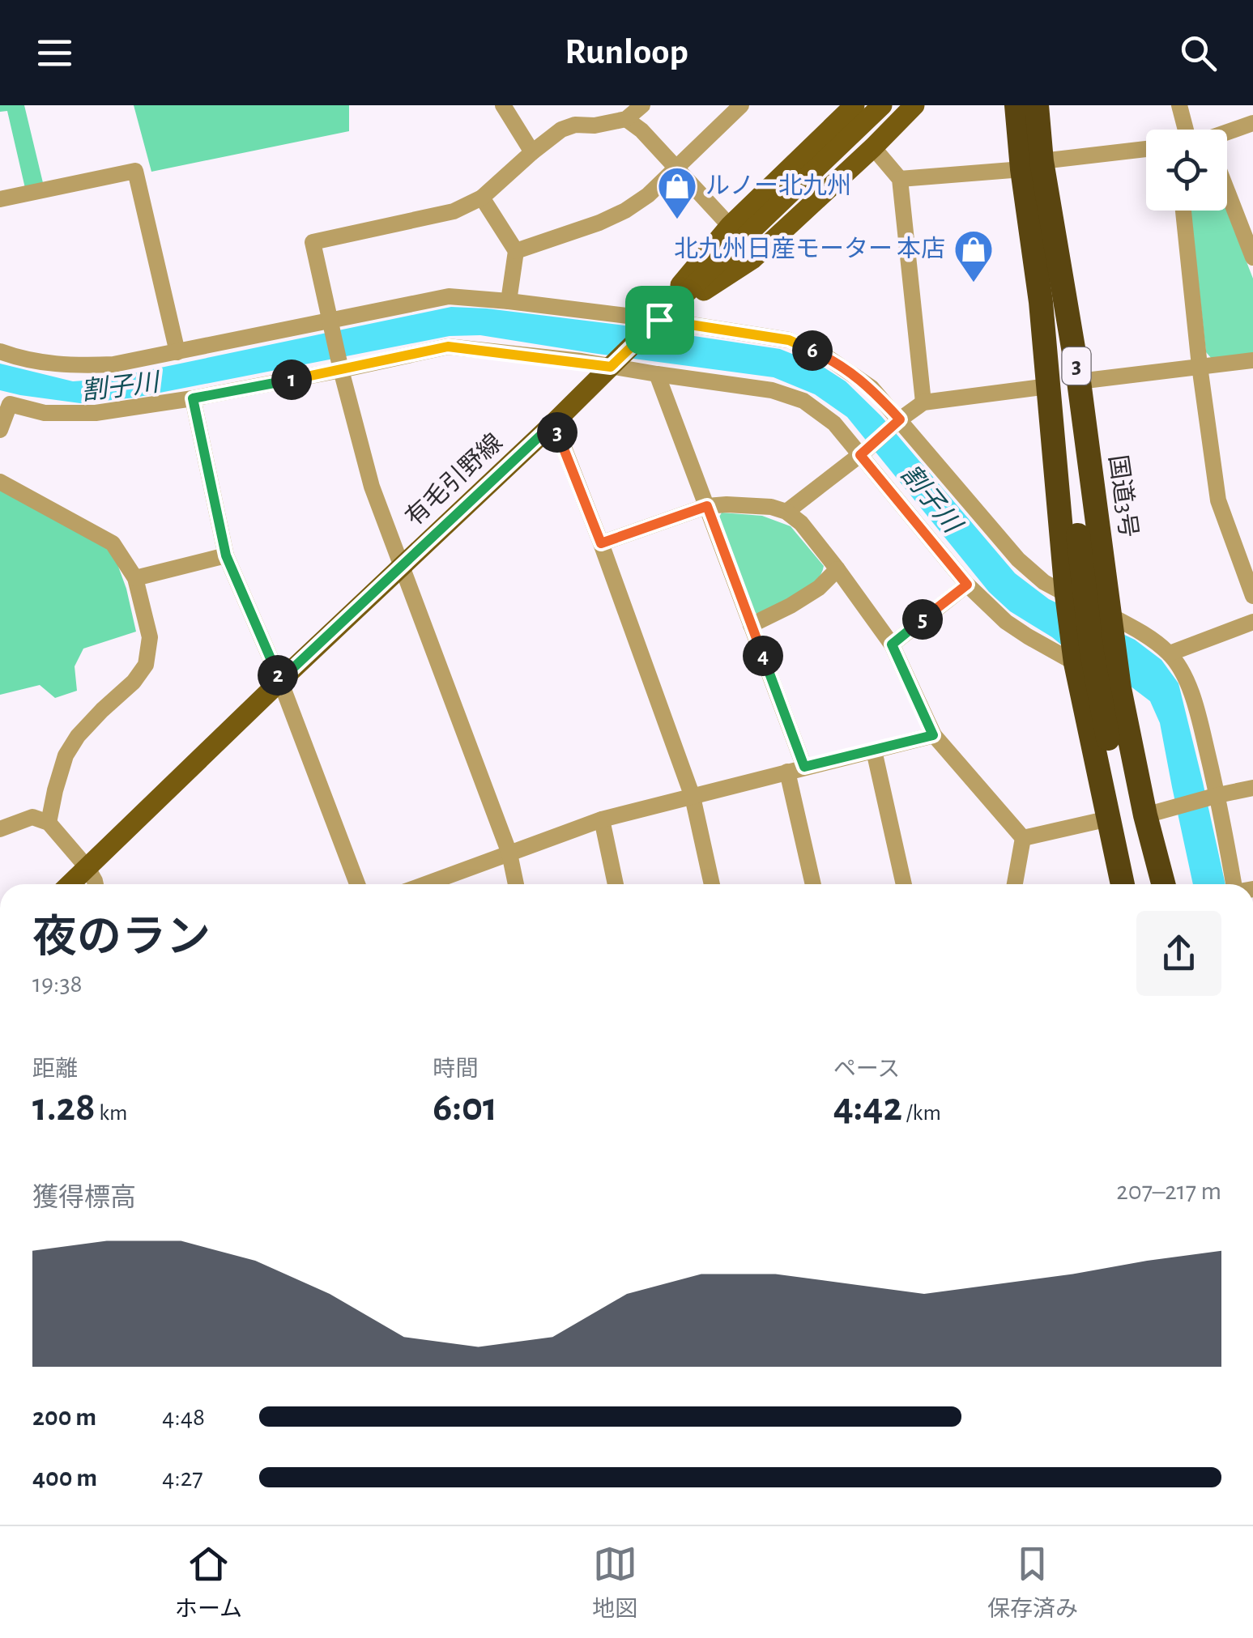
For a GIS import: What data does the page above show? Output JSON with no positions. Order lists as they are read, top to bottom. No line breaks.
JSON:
{"streets":{"highway":["3","国道3号"],"main road":["有毛引野線"]},"crossings":[["3","国道3号"]],"water":["割子川"],"places":{"shop":["ルノー北九州","北九州日産モーター 本店"]},"page":{"header":"Runloop","pins":["6","1","3","5","4","2"],"heading":["夜のラン","19:38"],"stats":[["距離","1.28 km"],["時間","6:01"],["ペース","4:42 /km"]],"chart":["獲得標高","207–217 m"],"list":[{"name":"200 m","note":"4:48"},{"name":"400 m","note":"4:27"}],"tabs":["ホーム","地図","保存済み"]}}
